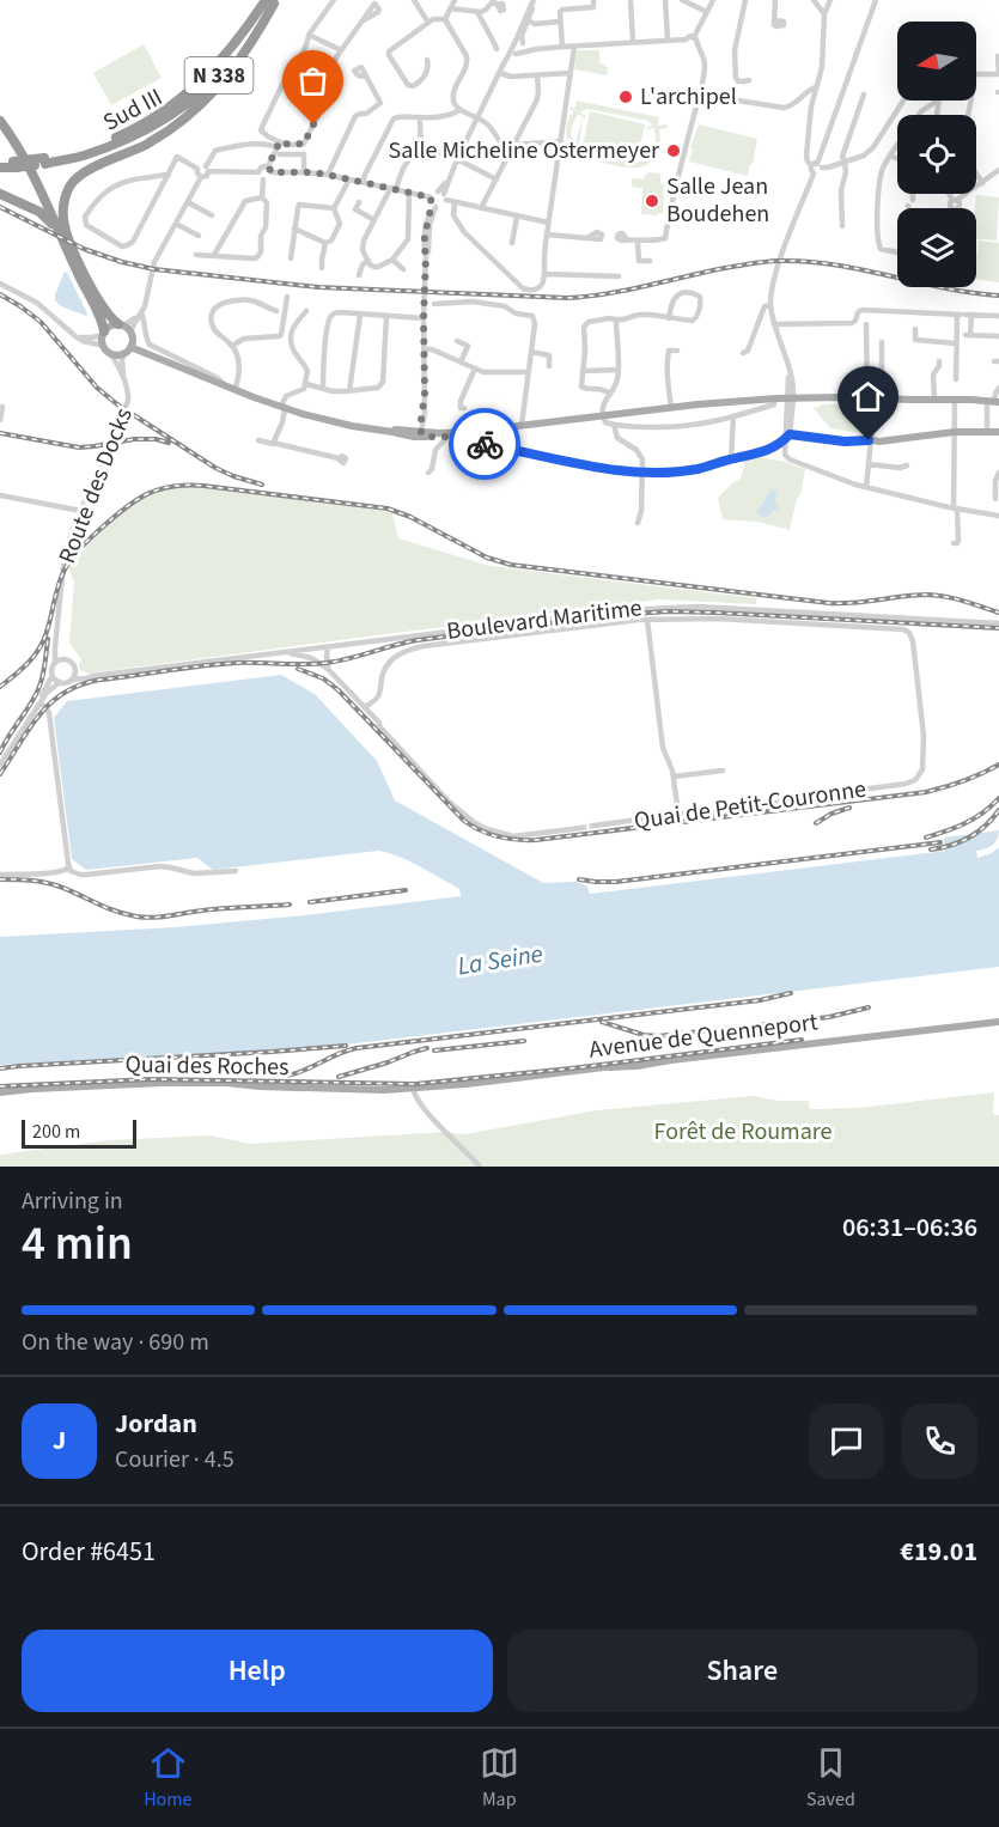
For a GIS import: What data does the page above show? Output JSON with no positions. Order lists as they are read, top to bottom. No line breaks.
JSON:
{"streets":{"highway":["N 338","Sud III"],"main road":["Avenue de Quenneport","Quai des Roches"],"street":["Route des Docks","Boulevard Maritime","Quai de Petit-Couronne"]},"crossings":[["N 338","Sud III"],["Route des Docks","Boulevard Maritime"],["Avenue de Quenneport","Quai des Roches"]],"water":["La Seine"],"parks":["Forêt de Roumare"],"places":["L'archipel","Salle Micheline Ostermeyer","Salle Jean Boudehen"],"scale_bar":"200 m","north":"left","page":{"scale":"200 m","heading":["4 min","Arriving in","06:31–06:36"],"panel":["Jordan","Courier · 4.5","Order #6451","€19.01"],"bar":"On the way · 690 m","round":"J","buttons":["Help","Share"],"tabs":["Home","Map","Saved"]}}
